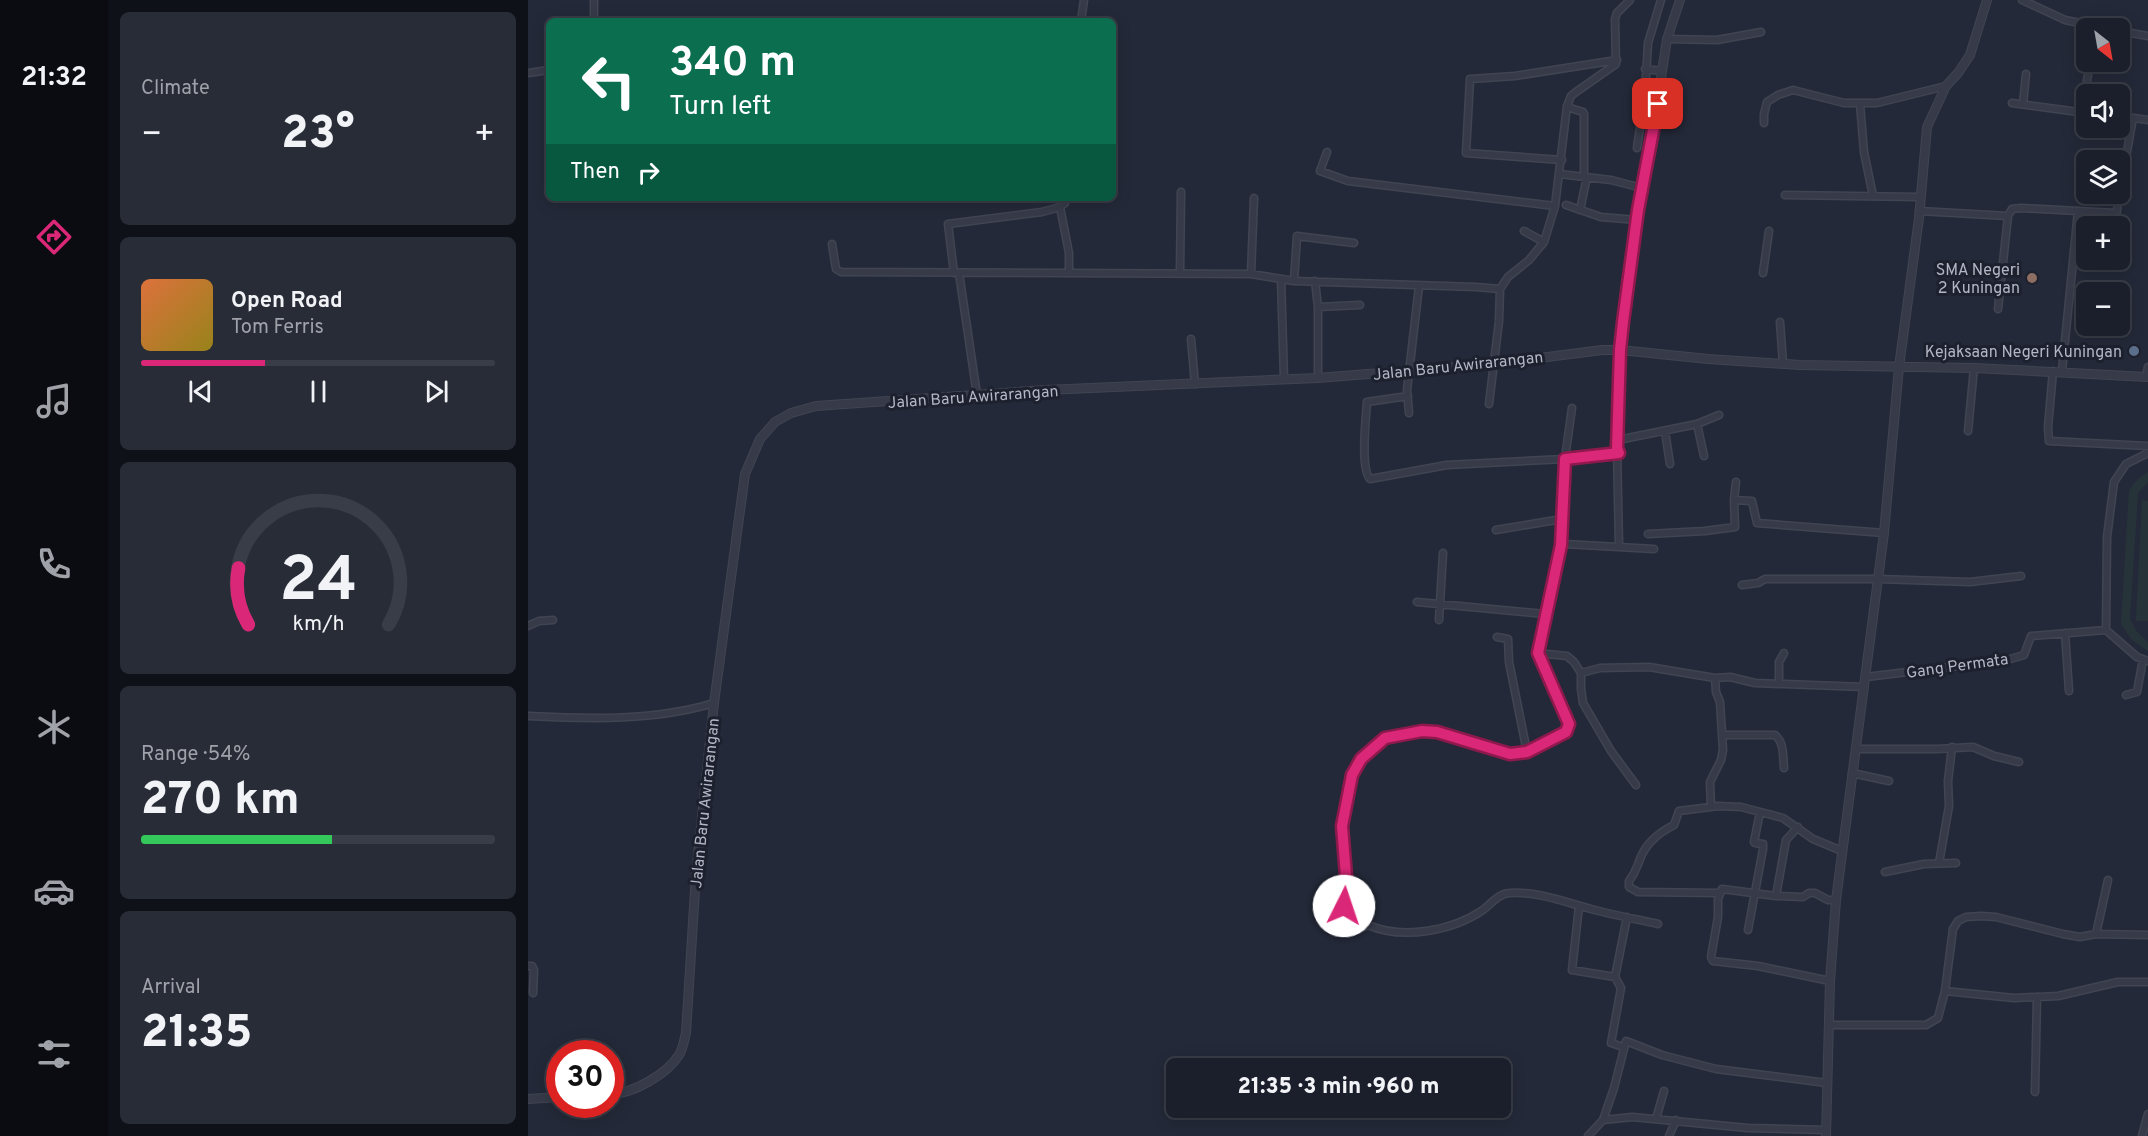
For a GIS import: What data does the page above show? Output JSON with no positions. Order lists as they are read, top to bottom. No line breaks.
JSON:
{"streets":{"street":["Jalan Baru Awirarangan","Gang Permata"]},"places":["SMA Negeri 2 Kuningan","Kejaksaan Negeri Kuningan"],"north":"bottom right","page":{"tabs":"21:32","tile":["Climate",["Range · 54%","270 km"],["Arrival","21:35"]],"map_buttons":["+","−"],"turn":["340 m","Turn left"],"heat":["−","23°","+"],"then":"Then","song":["Open Road","Tom Ferris"],"limit":"30","trip":"21:35 · 3 min · 960 m","gauge":["24","km/h"]}}
